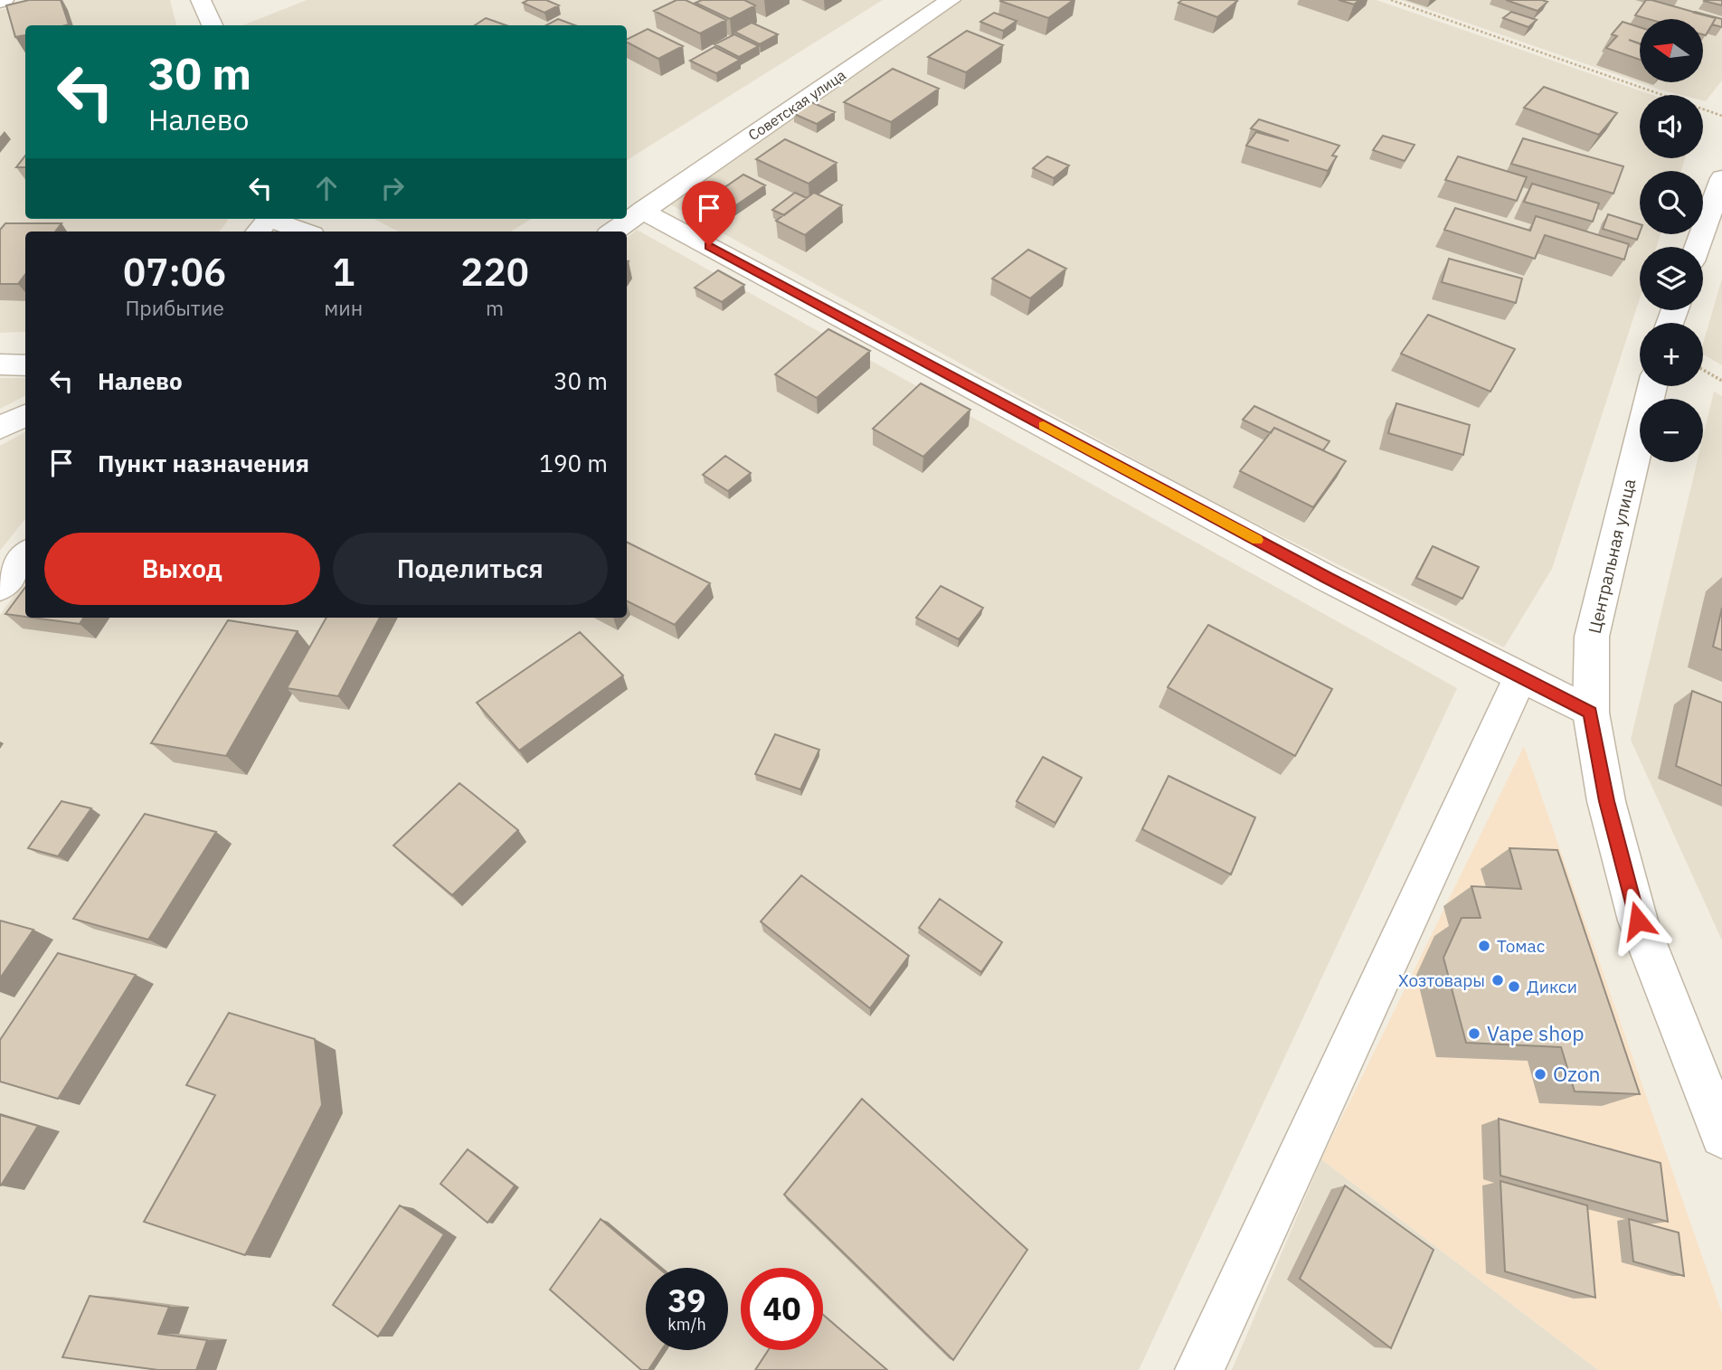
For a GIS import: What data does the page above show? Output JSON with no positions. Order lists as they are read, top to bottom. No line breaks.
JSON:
{"streets":{"street":["Советская улица","Центральная улица"]},"places":["Томас","Хозтовары","Дикси","Vape shop","Ozon"],"north":"left","page":{"map_buttons":["+","−"],"turn":["30 m","Налево"],"eta":["07:06","Прибытие","1","мин","220","m"],"list":[{"name":"Налево","value":"30 m"},{"name":"Пункт назначения","value":"190 m"}],"buttons":["Выход","Поделиться"],"speed":"39 km/h","limit":"40"}}
